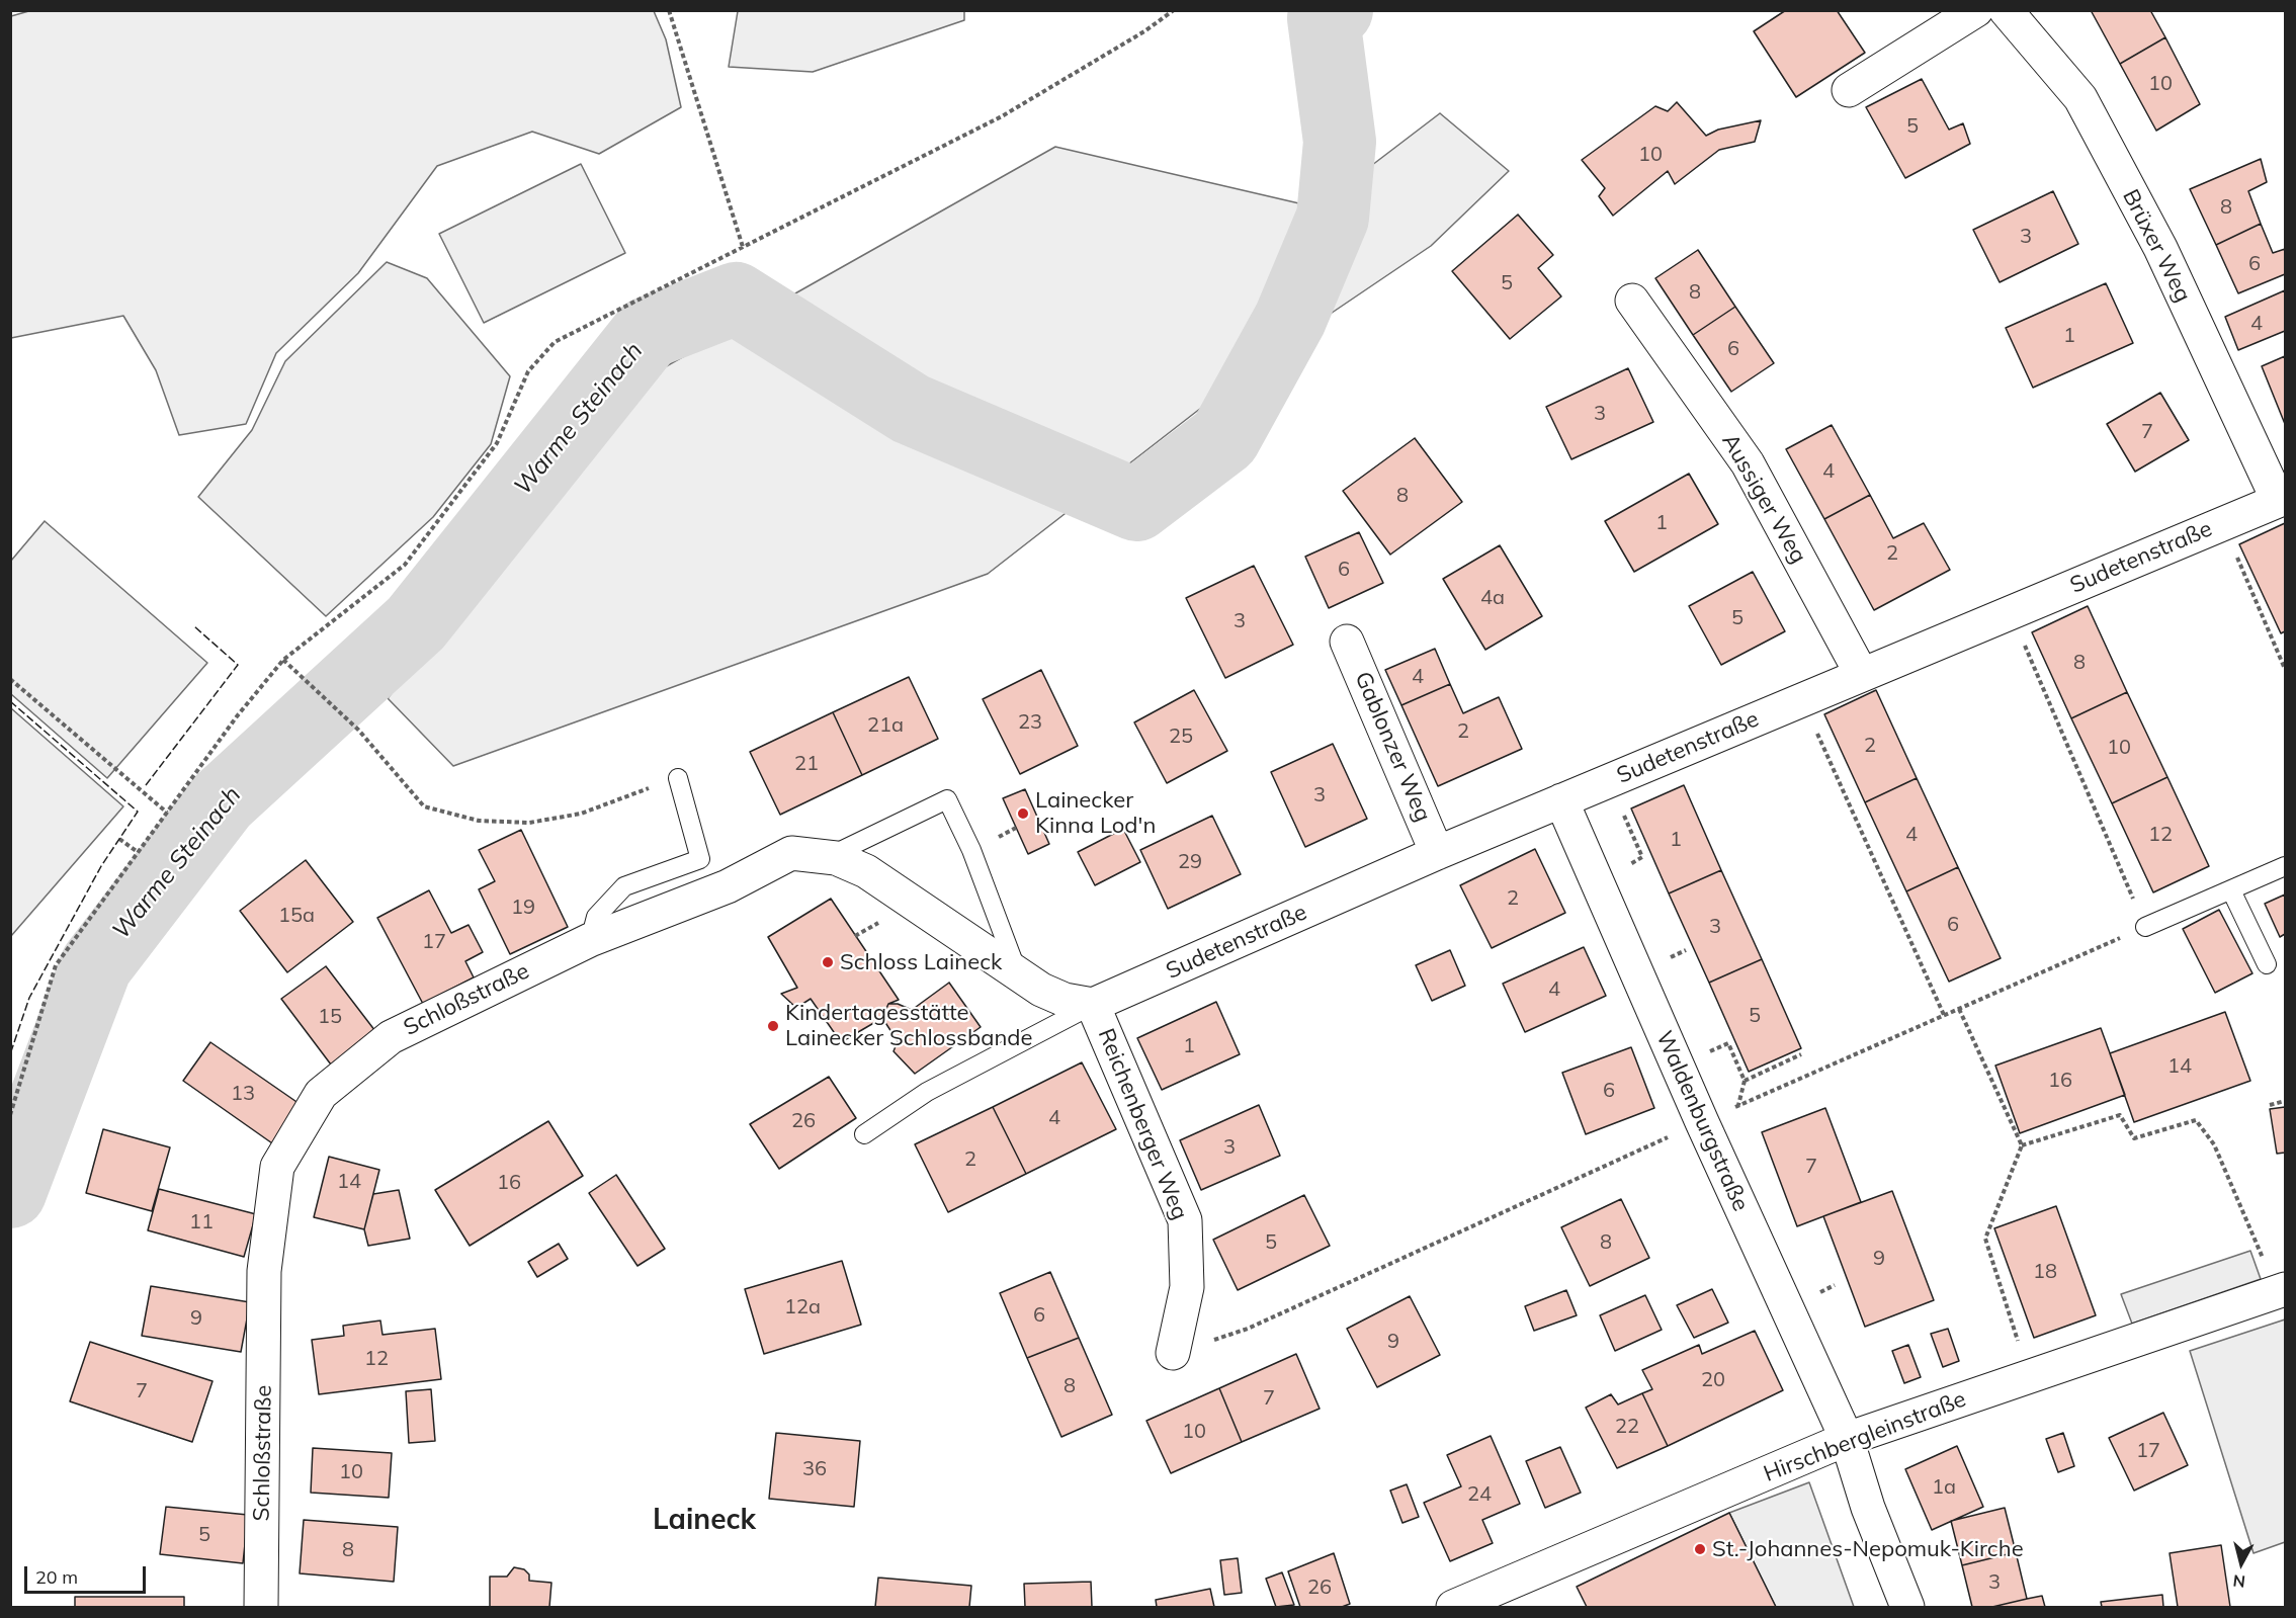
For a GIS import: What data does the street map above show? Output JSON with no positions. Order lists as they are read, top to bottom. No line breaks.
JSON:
{"streets":{"street":["Brüxer Weg","Aussiger Weg","Sudetenstraße","Gablonzer Weg","Schloßstraße","Waldenburgstraße","Reichenberger Weg","Hirschbergleinstraße"]},"crossings":[["Brüxer Weg","Sudetenstraße"],["Aussiger Weg","Sudetenstraße"],["Sudetenstraße","Gablonzer Weg"],["Sudetenstraße","Schloßstraße"],["Sudetenstraße","Waldenburgstraße"],["Sudetenstraße","Reichenberger Weg"],["Schloßstraße","Reichenberger Weg"],["Waldenburgstraße","Hirschbergleinstraße"]],"districts":["Laineck"],"water":["Warme Steinach"],"places":["Lainecker Kinna Lod'n","Schloss Laineck","Kindertagesstätte Lainecker Schlossbande","St.-Johannes-Nepomuk-Kirche"],"house_numbers":["10","5","10","8","3","6","5","8","4","1","6","3","7","4","8","1","2","6","4a","5","3","8","4","23","21a","2","25","2","10","21","3","4","12","1","29","2","19","15a","6","3","17","4","5","15","1","14","16","6","13","4","26","3","2","7","14","16","11","5","8","9","18","12a","6","9","9","12","20","8","7","7","22","10","17","36","10","1a","24","5","8","3","26"],"scale_bar":"20 m","north":"bottom"}
